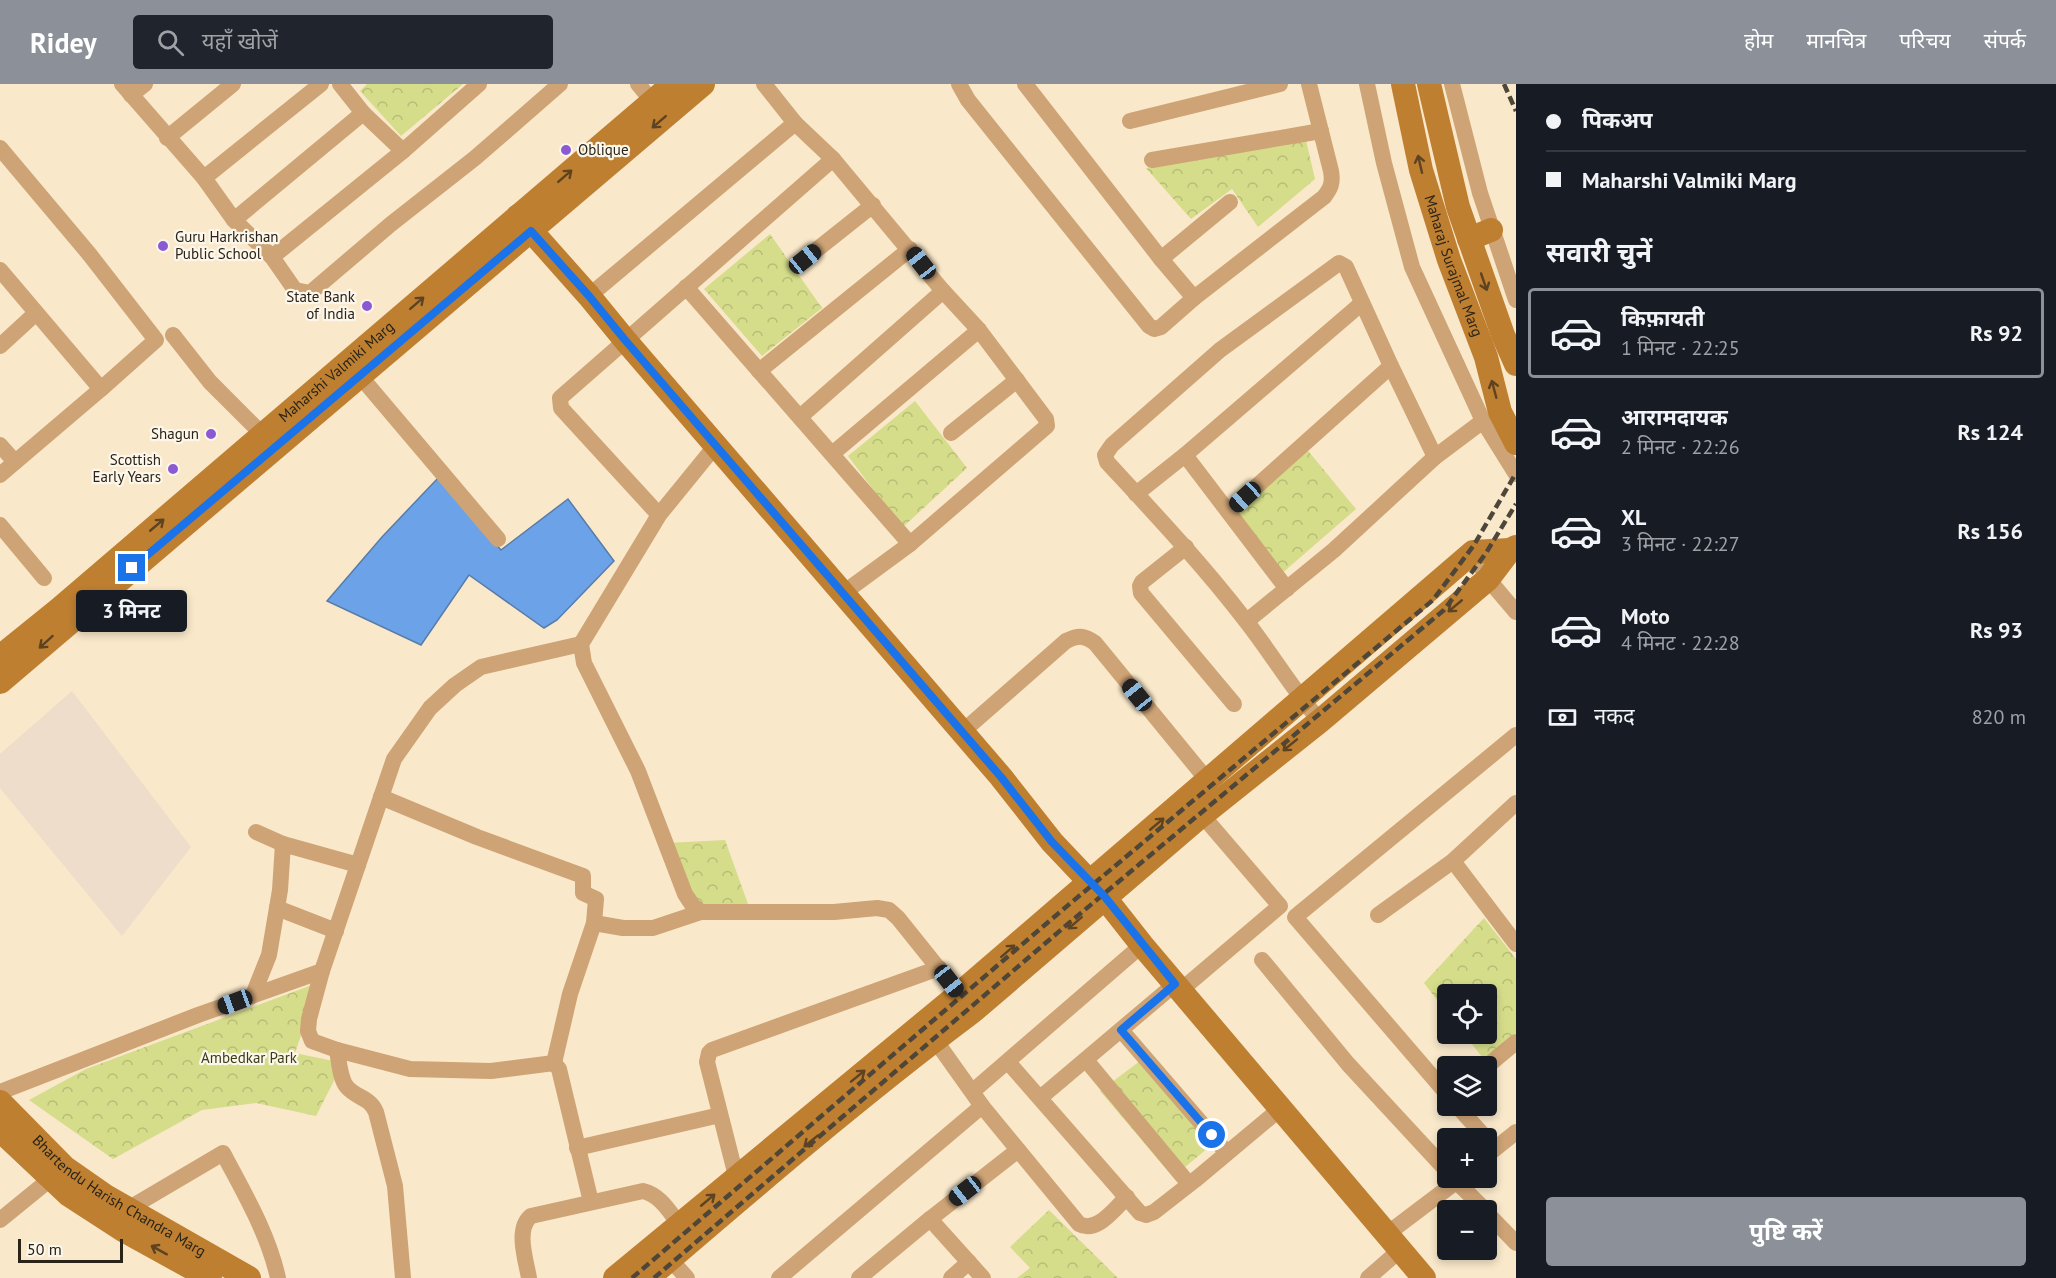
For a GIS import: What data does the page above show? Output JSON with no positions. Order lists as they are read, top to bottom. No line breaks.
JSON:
{"streets":{"street":["Maharaj Surajmal Marg","Maharshi Valmiki Marg","Bhartendu Harish Chandra Marg"]},"parks":["Ambedkar Park"],"places":["Oblique","Guru Harkrishan Public School","State Bank of India","Shagun","Scottish Early Years"],"scale_bar":"50 m","page":{"header":"Ridey","search":"यहाँ खोजें","nav":["होम","मानचित्र","परिचय","संपर्क"],"banner":["पिकअप","Maharshi Valmiki Marg"],"heading":"सवारी चुनें","list":[{"name":"किफ़ायती","note":"1 मिनट · 22:25","value":"Rs 92"},{"name":"आरामदायक","note":"2 मिनट · 22:26","value":"Rs 124"},{"name":"XL","note":"3 मिनट · 22:27","value":"Rs 156"},{"name":"Moto","note":"4 मिनट · 22:28","value":"Rs 93"}],"bubble":"3 मिनट","pay":["नकद","820 m"],"map_buttons":["+","−"],"buttons":"पुष्टि करें","scale":"50 m"}}
